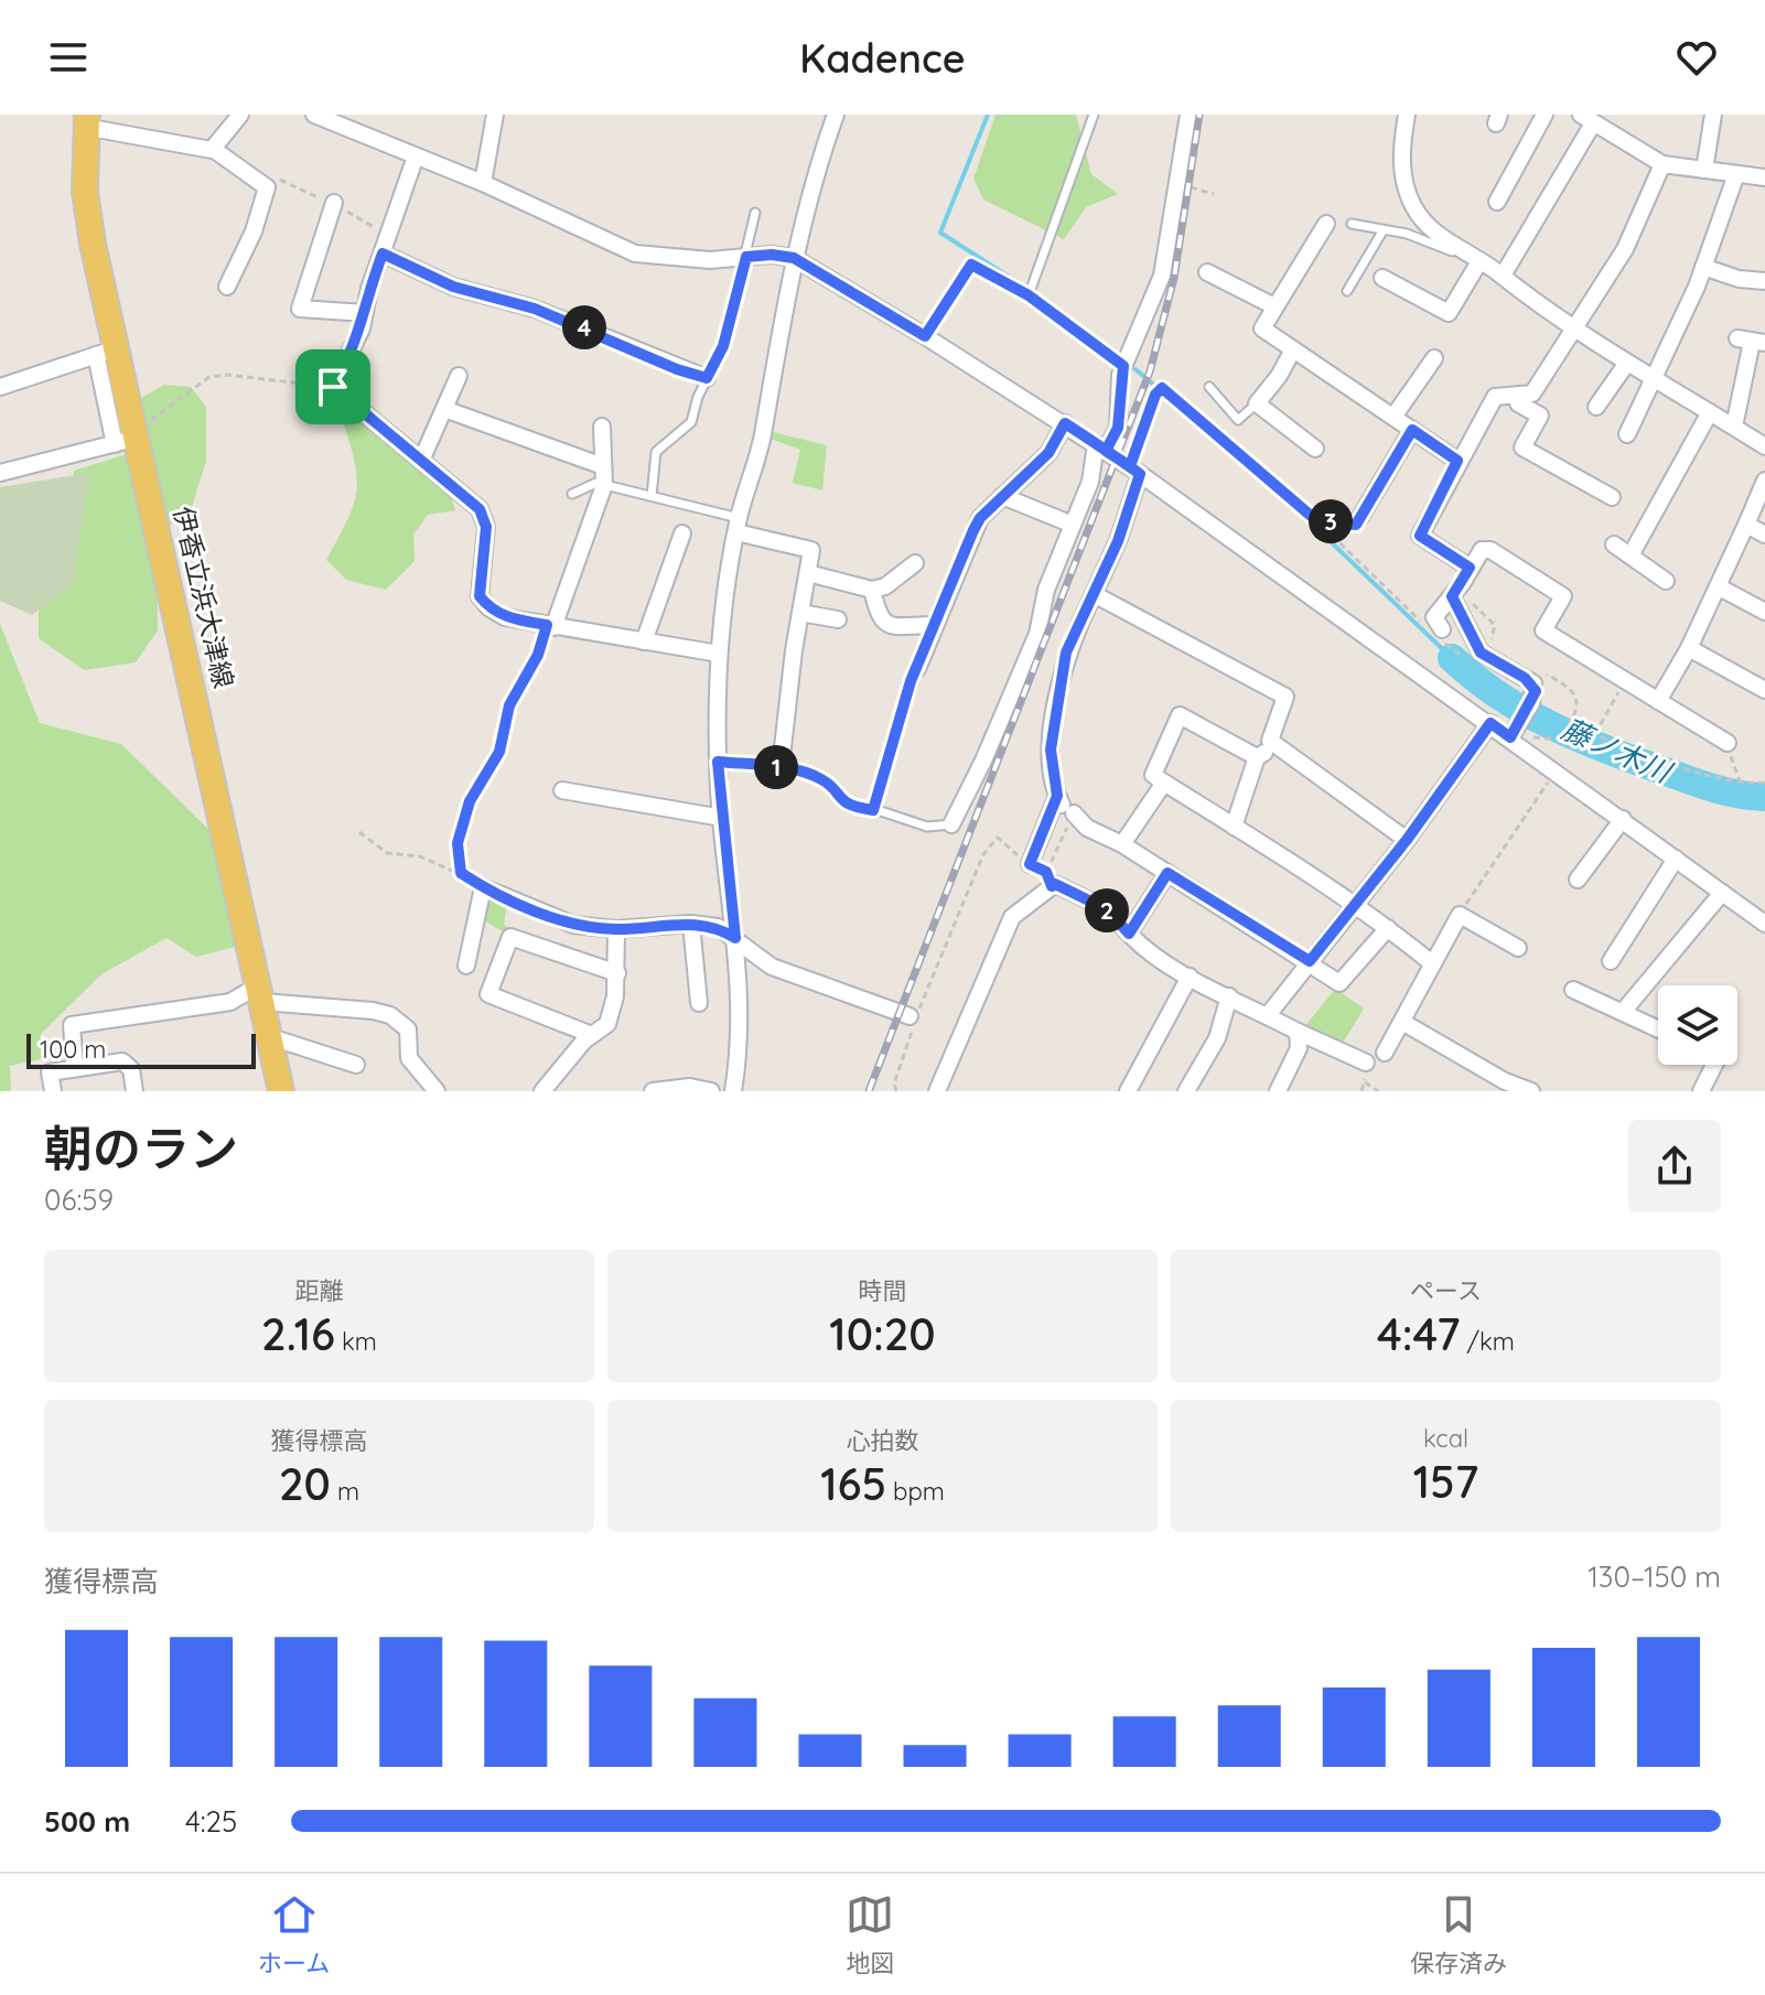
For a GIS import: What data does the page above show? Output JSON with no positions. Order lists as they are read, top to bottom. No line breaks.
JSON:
{"streets":{"main road":["伊香立浜大津線"]},"water":["藤ノ木川"],"scale_bar":"100 m","page":{"header":"Kadence","pins":["4","3","1","2"],"scale":"100 m","heading":["朝のラン","06:59"],"stats":[["距離","2.16 km"],["時間","10:20"],["ペース","4:47 /km"],["獲得標高","20 m"],["心拍数","165 bpm"],["kcal","157"]],"chart":["獲得標高","130–150 m"],"list":[{"name":"500 m","note":"4:25"}],"tabs":["ホーム","地図","保存済み"]}}
